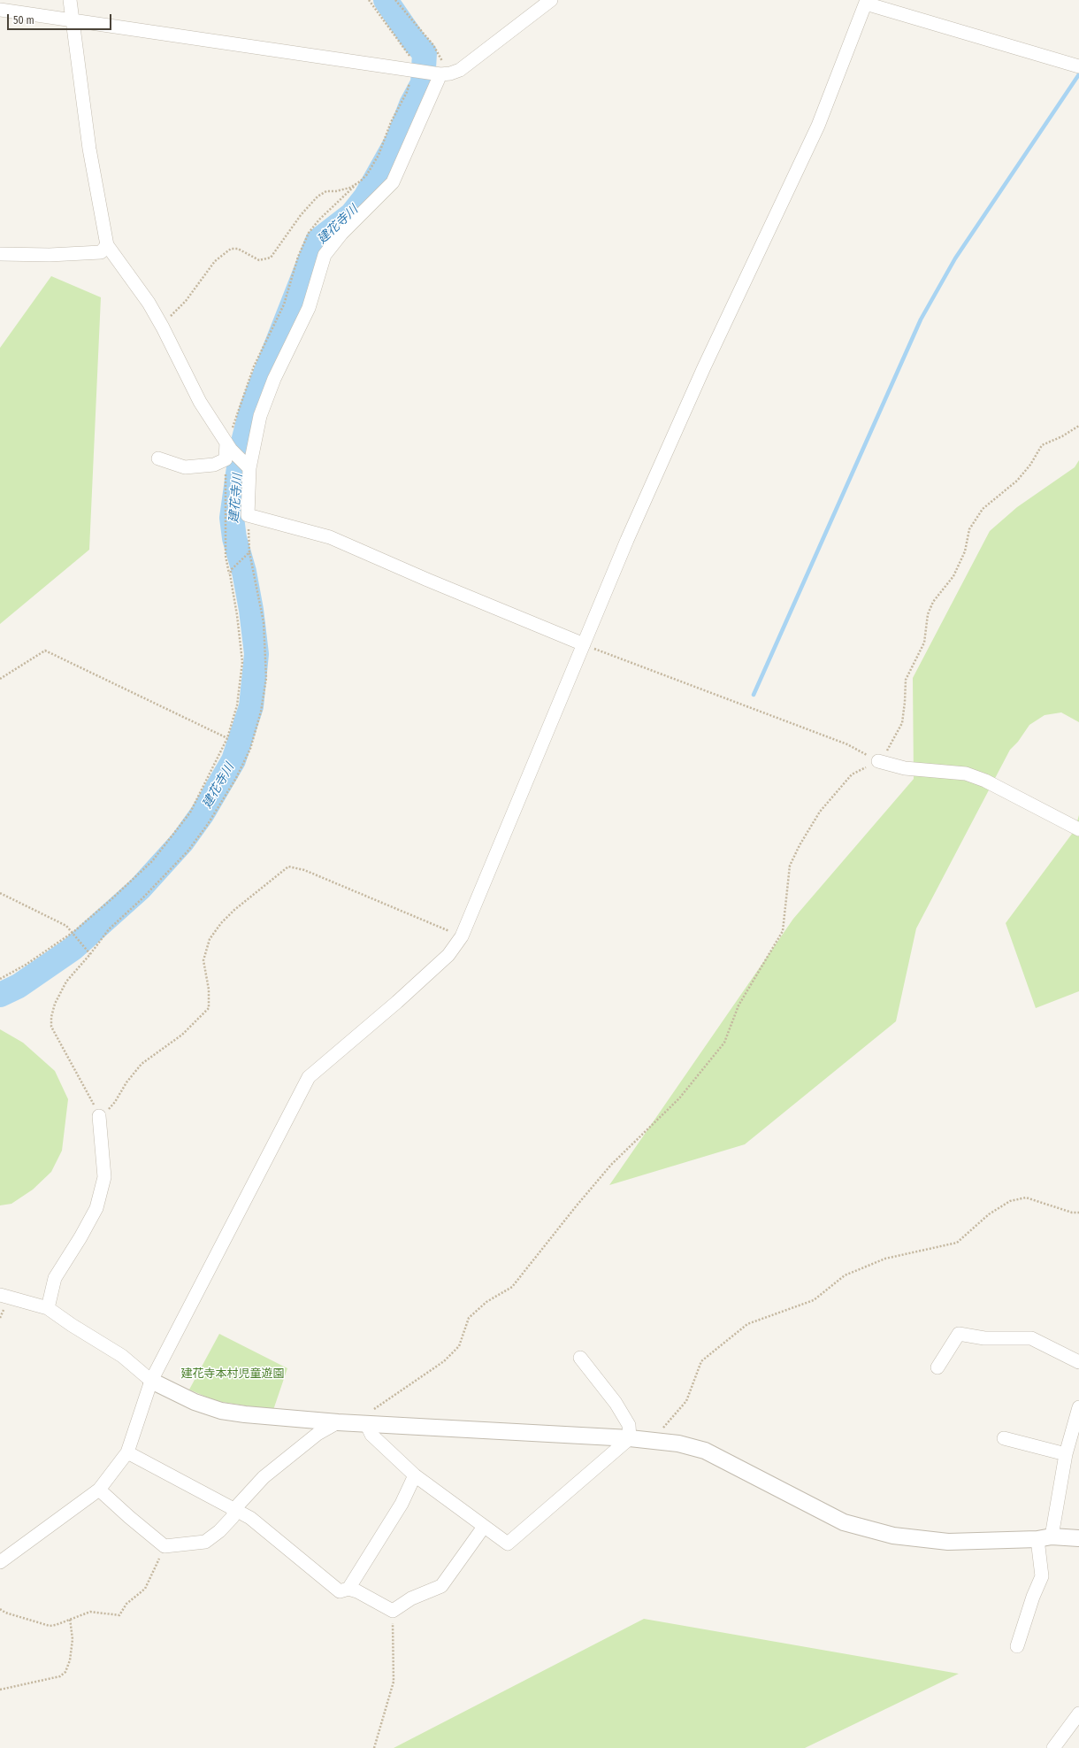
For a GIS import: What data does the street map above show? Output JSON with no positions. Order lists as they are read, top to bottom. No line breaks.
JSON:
{"water":["建花寺川"],"parks":["建花寺本村児童遊園"],"scale_bar":"50 m"}
